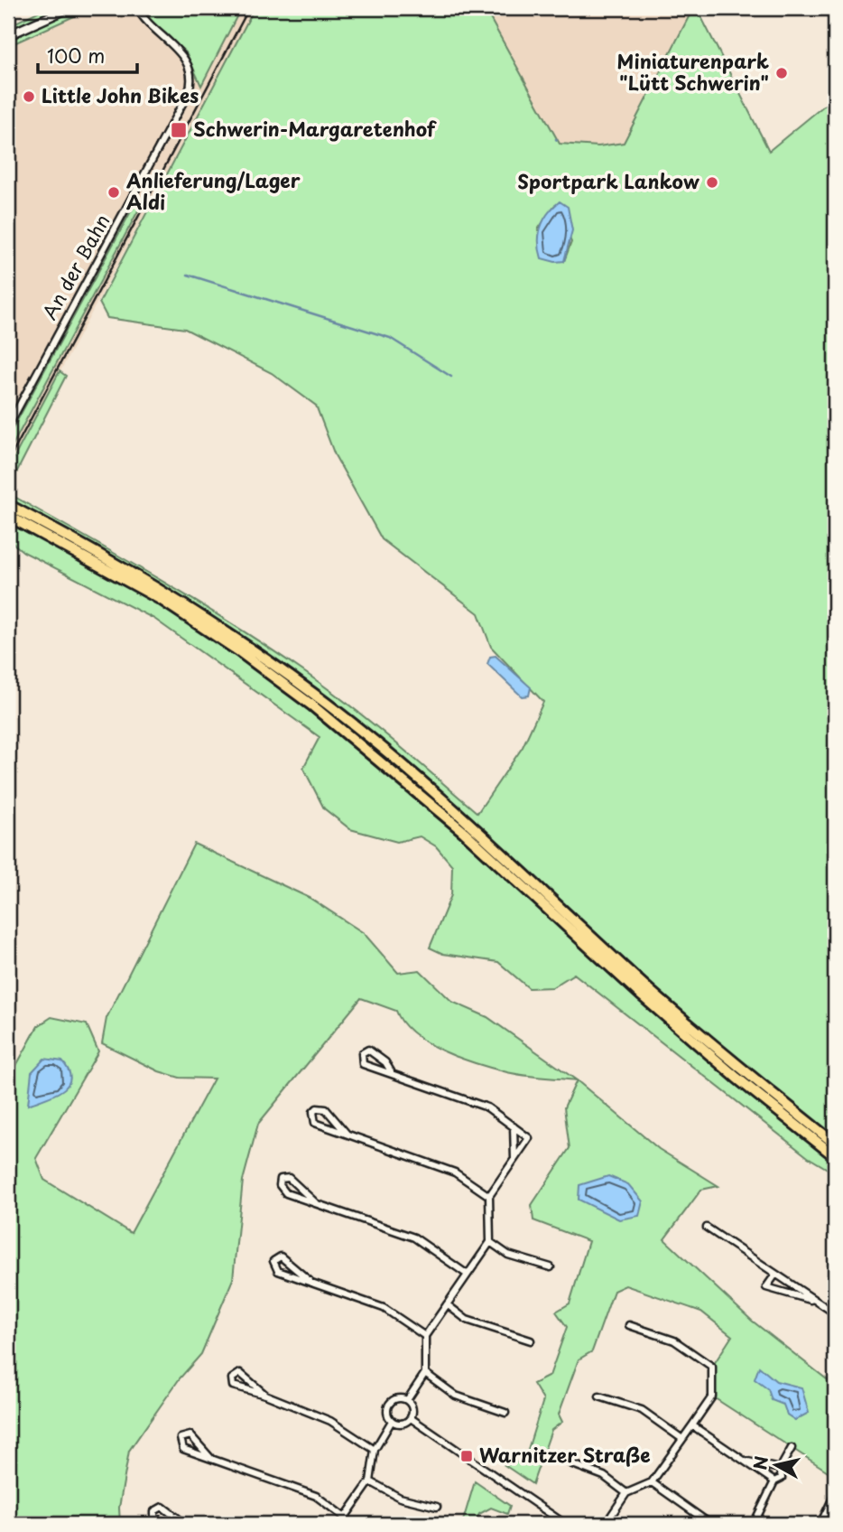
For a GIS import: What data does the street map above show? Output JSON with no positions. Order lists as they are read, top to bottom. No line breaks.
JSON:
{"streets":{"street":["An der Bahn"]},"places":{"other":["Miniaturenpark \"Lütt Schwerin\"","Little John Bikes","Sportpark Lankow","Anlieferung/Lager Aldi"],"transit":["Schwerin-Margaretenhof","Warnitzer Straße"]},"scale_bar":"100 m","north":"left"}
